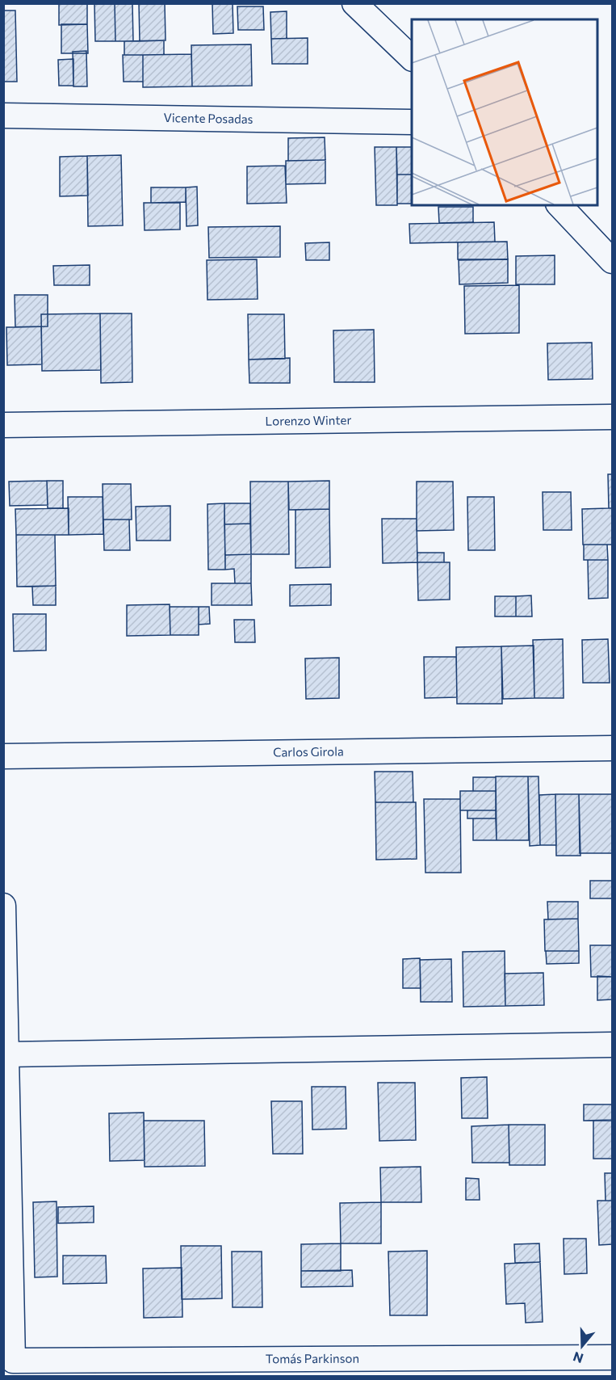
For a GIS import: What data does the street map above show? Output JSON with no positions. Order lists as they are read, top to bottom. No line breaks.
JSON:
{"streets":{"street":["Vicente Posadas","Lorenzo Winter","Carlos Girola","Tomás Parkinson"]},"north":"bottom"}
